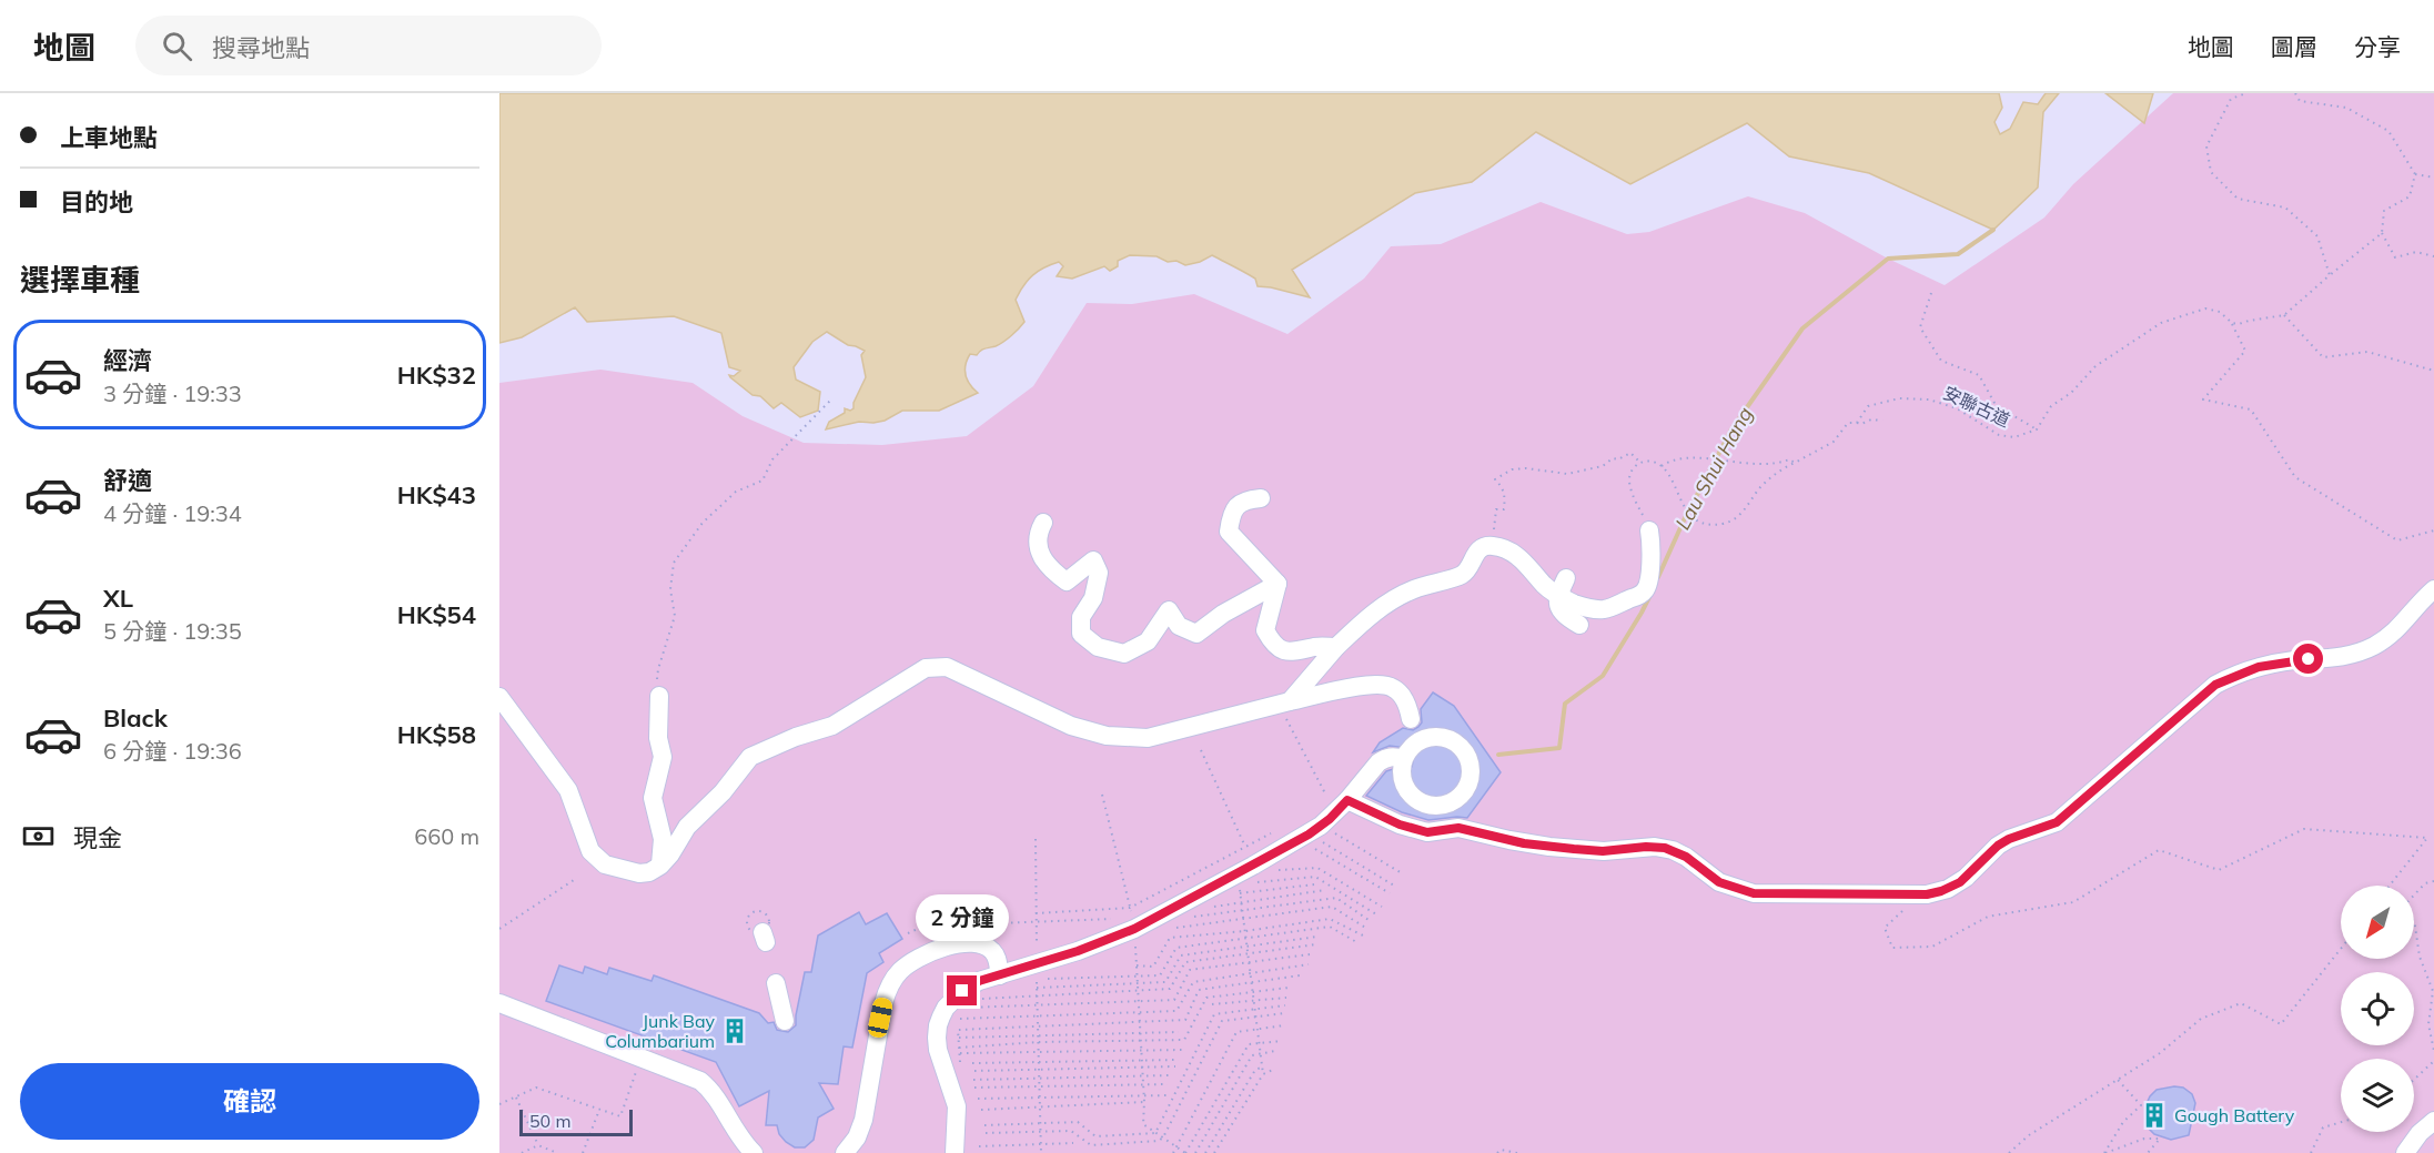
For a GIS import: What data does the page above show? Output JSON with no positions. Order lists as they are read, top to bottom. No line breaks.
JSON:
{"streets":{"path":["安聯古道"]},"water":["Lau Shui Hang"],"places":{"building":["Junk Bay Columbarium","Gough Battery"]},"scale_bar":"50 m","north":"bottom left","page":{"header":"地圖","search":"搜尋地點","nav":["地圖","圖層","分享"],"banner":["上車地點","目的地"],"heading":"選擇車種","list":[{"name":"經濟","note":"3 分鐘 · 19:33","value":"HK$32"},{"name":"舒適","note":"4 分鐘 · 19:34","value":"HK$43"},{"name":"XL","note":"5 分鐘 · 19:35","value":"HK$54"},{"name":"Black","note":"6 分鐘 · 19:36","value":"HK$58"}],"pay":["現金","660 m"],"bubble":"2 分鐘","buttons":"確認","scale":"50 m"}}
